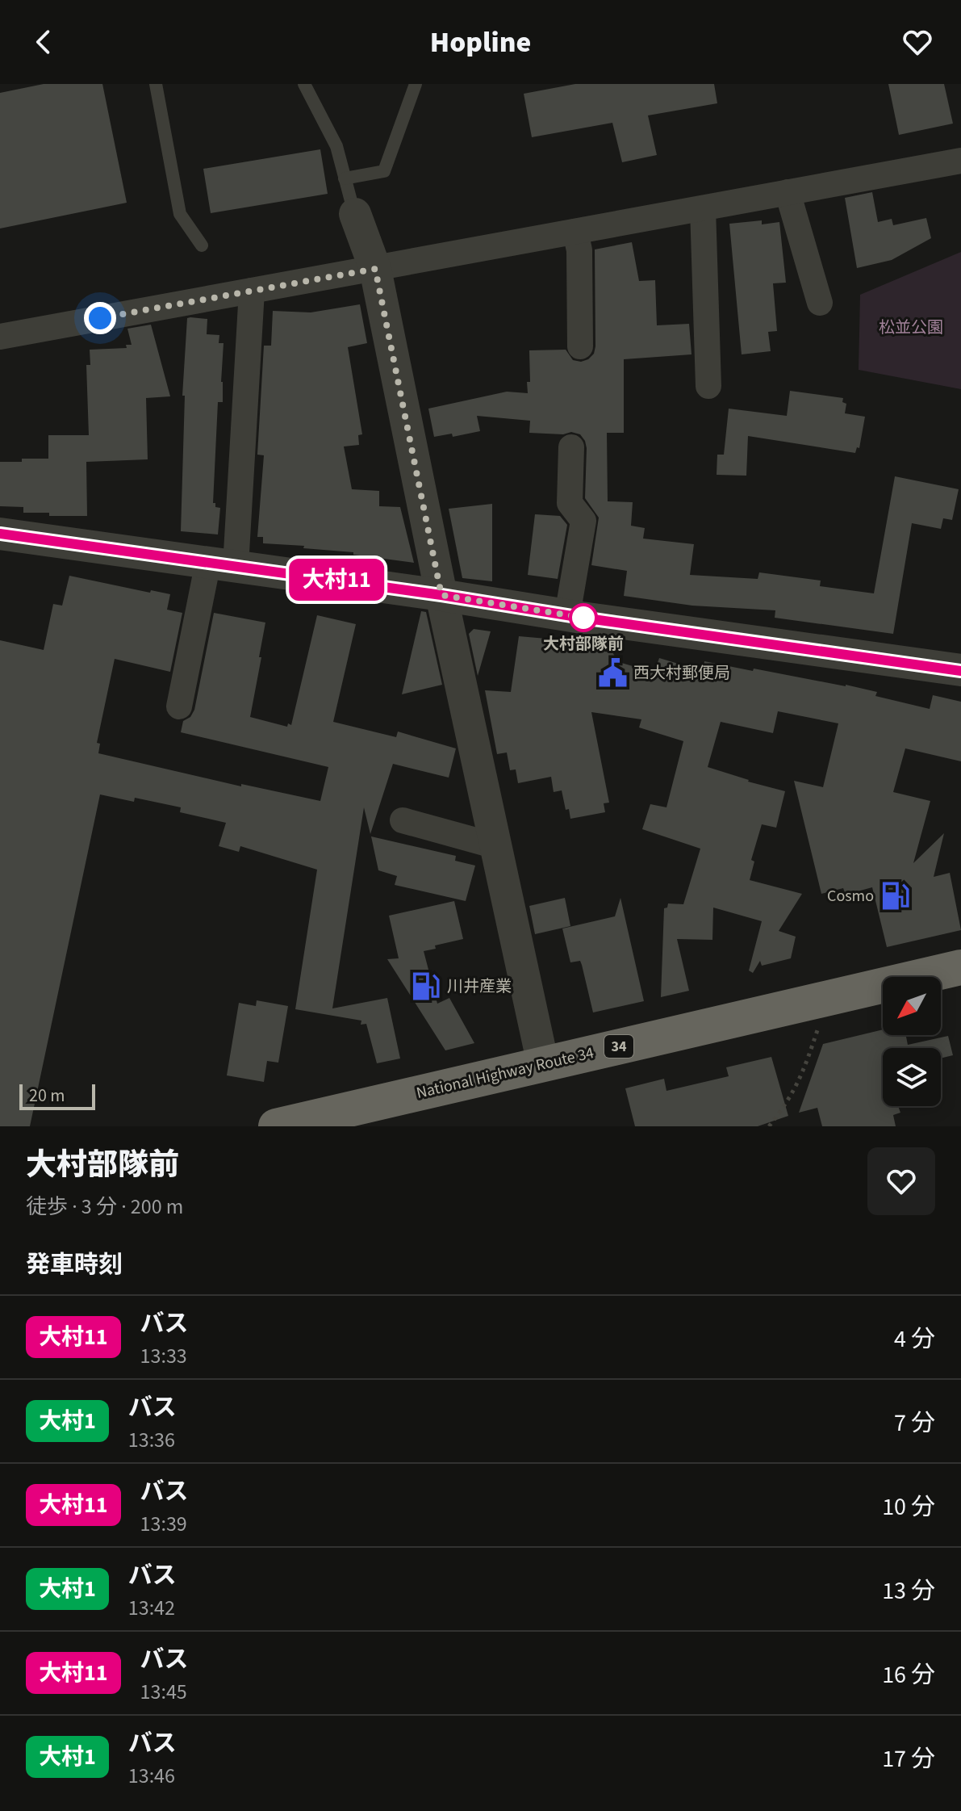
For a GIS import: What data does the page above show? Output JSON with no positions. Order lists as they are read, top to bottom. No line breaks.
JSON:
{"streets":{"highway":["34","National Highway Route 34"]},"parks":["松並公園"],"places":{"other":["大村部隊前"],"public building":["西大村郵便局"],"fuel station":["Cosmo","川井産業"]},"lines":["bus line 大村11"],"scale_bar":"20 m","north":"bottom left","page":{"header":"Hopline","on_map":"大村11","scale":"20 m","heading":[["大村部隊前","徒歩 · 3 分 · 200 m"],"発車時刻"],"list":[{"mark":"大村11","name":"バス","note":"13:33","value":"4 分"},{"mark":"大村1","name":"バス","note":"13:36","value":"7 分"},{"mark":"大村11","name":"バス","note":"13:39","value":"10 分"},{"mark":"大村1","name":"バス","note":"13:42","value":"13 分"},{"mark":"大村11","name":"バス","note":"13:45","value":"16 分"},{"mark":"大村1","name":"バス","note":"13:46","value":"17 分"}]}}
